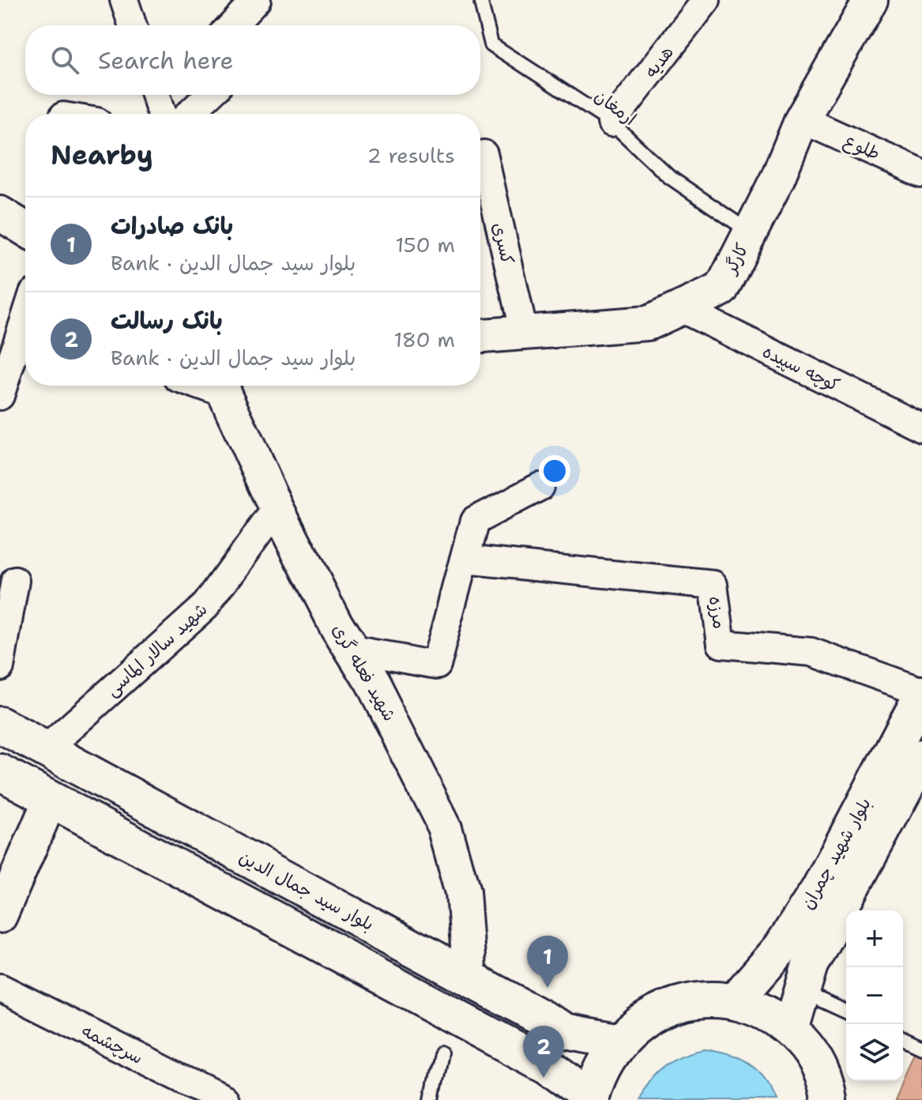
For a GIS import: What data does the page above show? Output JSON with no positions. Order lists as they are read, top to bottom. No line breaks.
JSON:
{"streets":{"main road":["بلوار شهید چمران","بلوار سید جمال الدین"],"street":["هدیه","طلوع","کسری","کارگر","کوچه سپیده","مرزه","شهید سالار الماسی","شهید فعله گری","سرچشمه"],"lane":["ارمغان"]},"crossings":[["هدیه","ارمغان"],["ارمغان","کارگر"],["طلوع","کارگر"],["کسری","کارگر"],["کارگر","کوچه سپیده"],["مرزه","بلوار شهید چمران"],["شهید سالار الماسی","شهید فعله گری"],["شهید سالار الماسی","بلوار سید جمال الدین"],["شهید فعله گری","بلوار سید جمال الدین"]],"page":{"search":"Search here","heading":["Nearby","2 results"],"list":[{"mark":"1","name":"بانک صادرات","note":"Bank · بلوار سید جمال الدین","value":"150 m"},{"mark":"2","name":"بانک رسالت","note":"Bank · بلوار سید جمال الدین","value":"180 m"}],"map_buttons":["+","−"],"pins":["1","2"]}}
